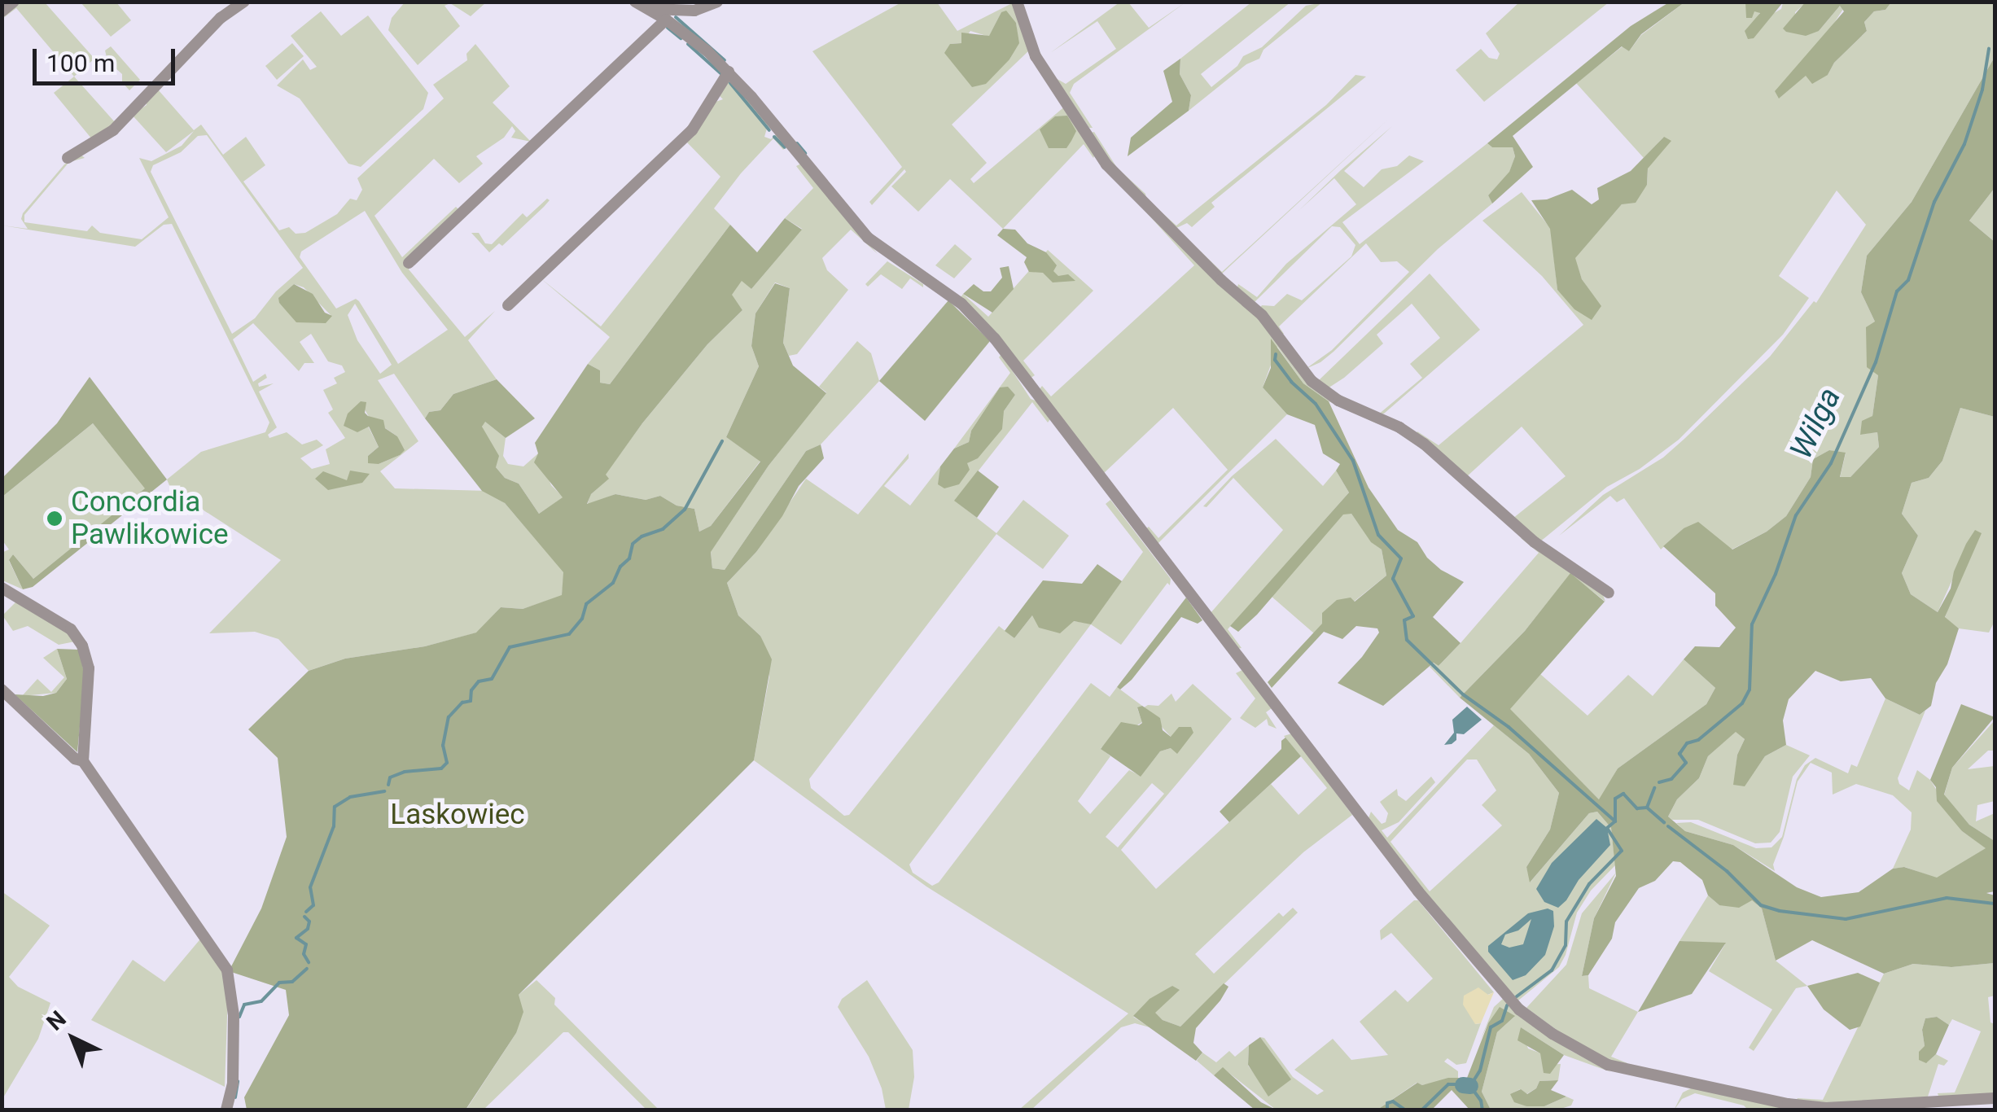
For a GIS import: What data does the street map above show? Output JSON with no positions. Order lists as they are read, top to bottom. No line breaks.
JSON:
{"water":["Wilga"],"parks":["Laskowiec"],"places":["Concordia Pawlikowice"],"scale_bar":"100 m","north":"top left"}
